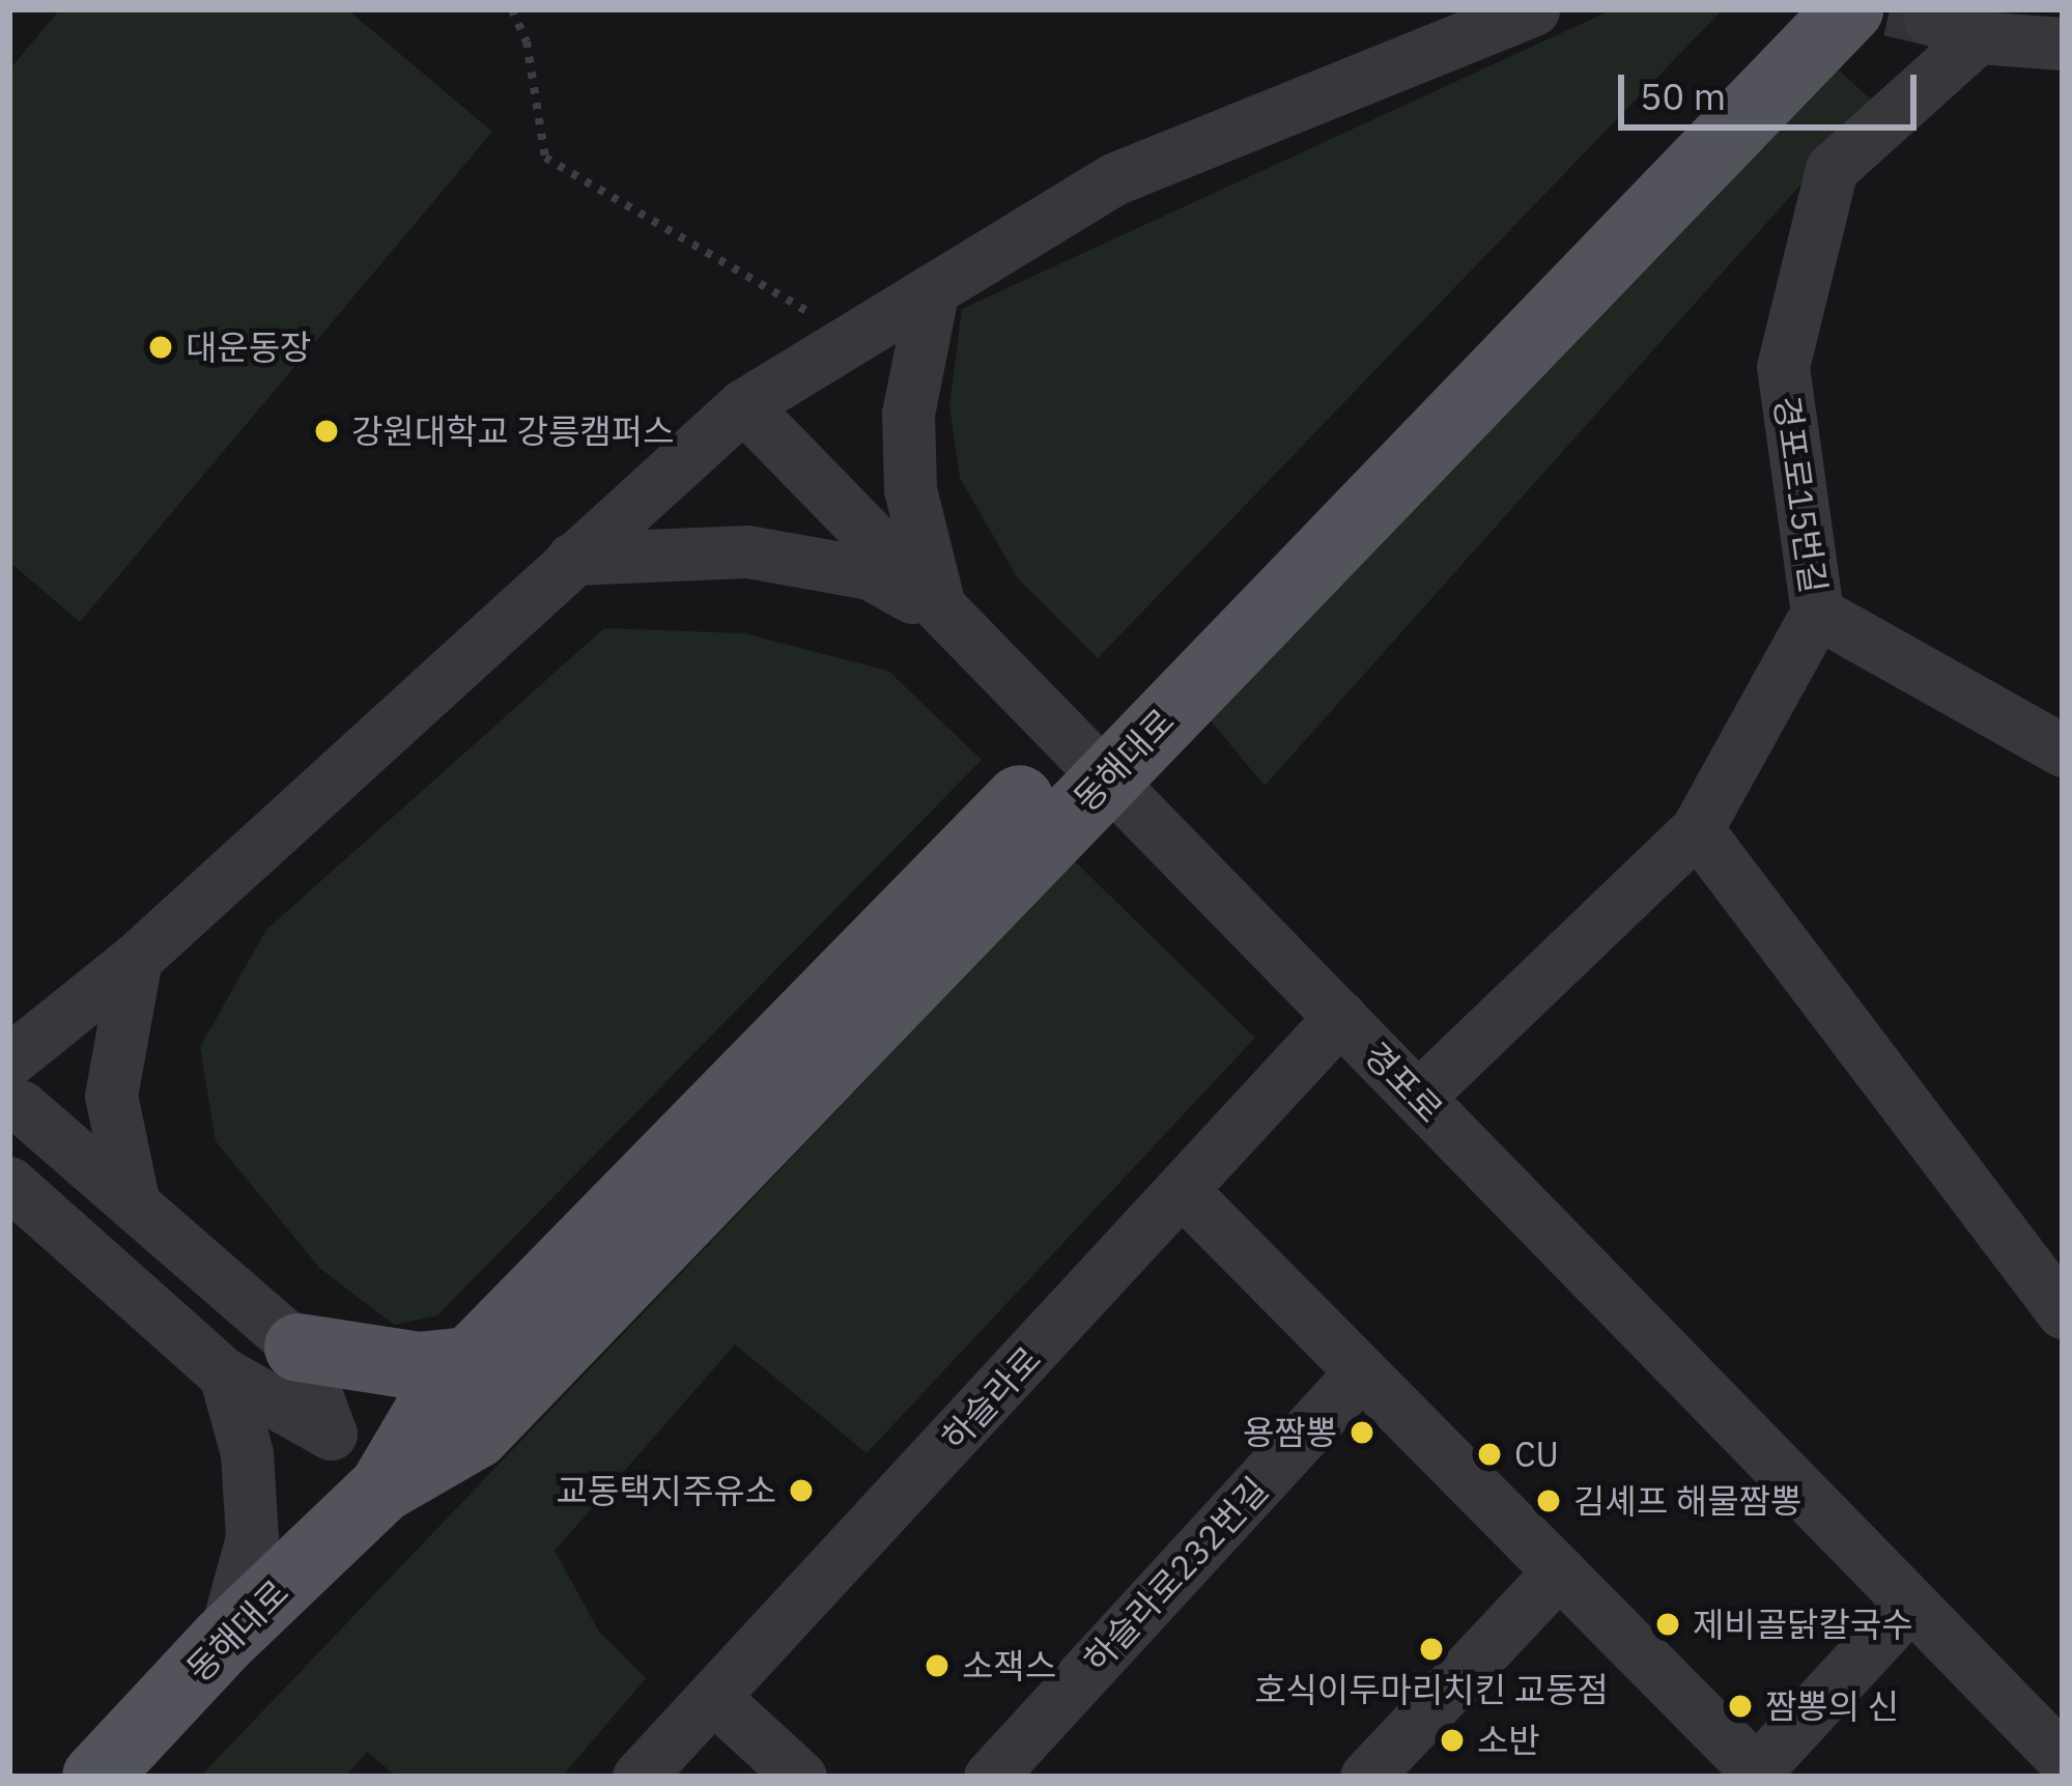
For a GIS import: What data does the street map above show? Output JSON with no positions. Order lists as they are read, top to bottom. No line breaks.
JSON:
{"streets":{"main road":["동해대로"],"street":["경포로15번길","경포로","하슬라로","하슬라로232번길"]},"crossings":[["경포로15번길","경포로"],["경포로","하슬라로"]],"places":["대운동장","강원대학교 강릉캠퍼스","용짬뽕","CU","교동택지주유소","김셰프 해물짬뽕","제비골닭칼국수","호식이두마리치킨 교동점","소잭스","짬뽕의 신","소반"],"scale_bar":"50 m"}
